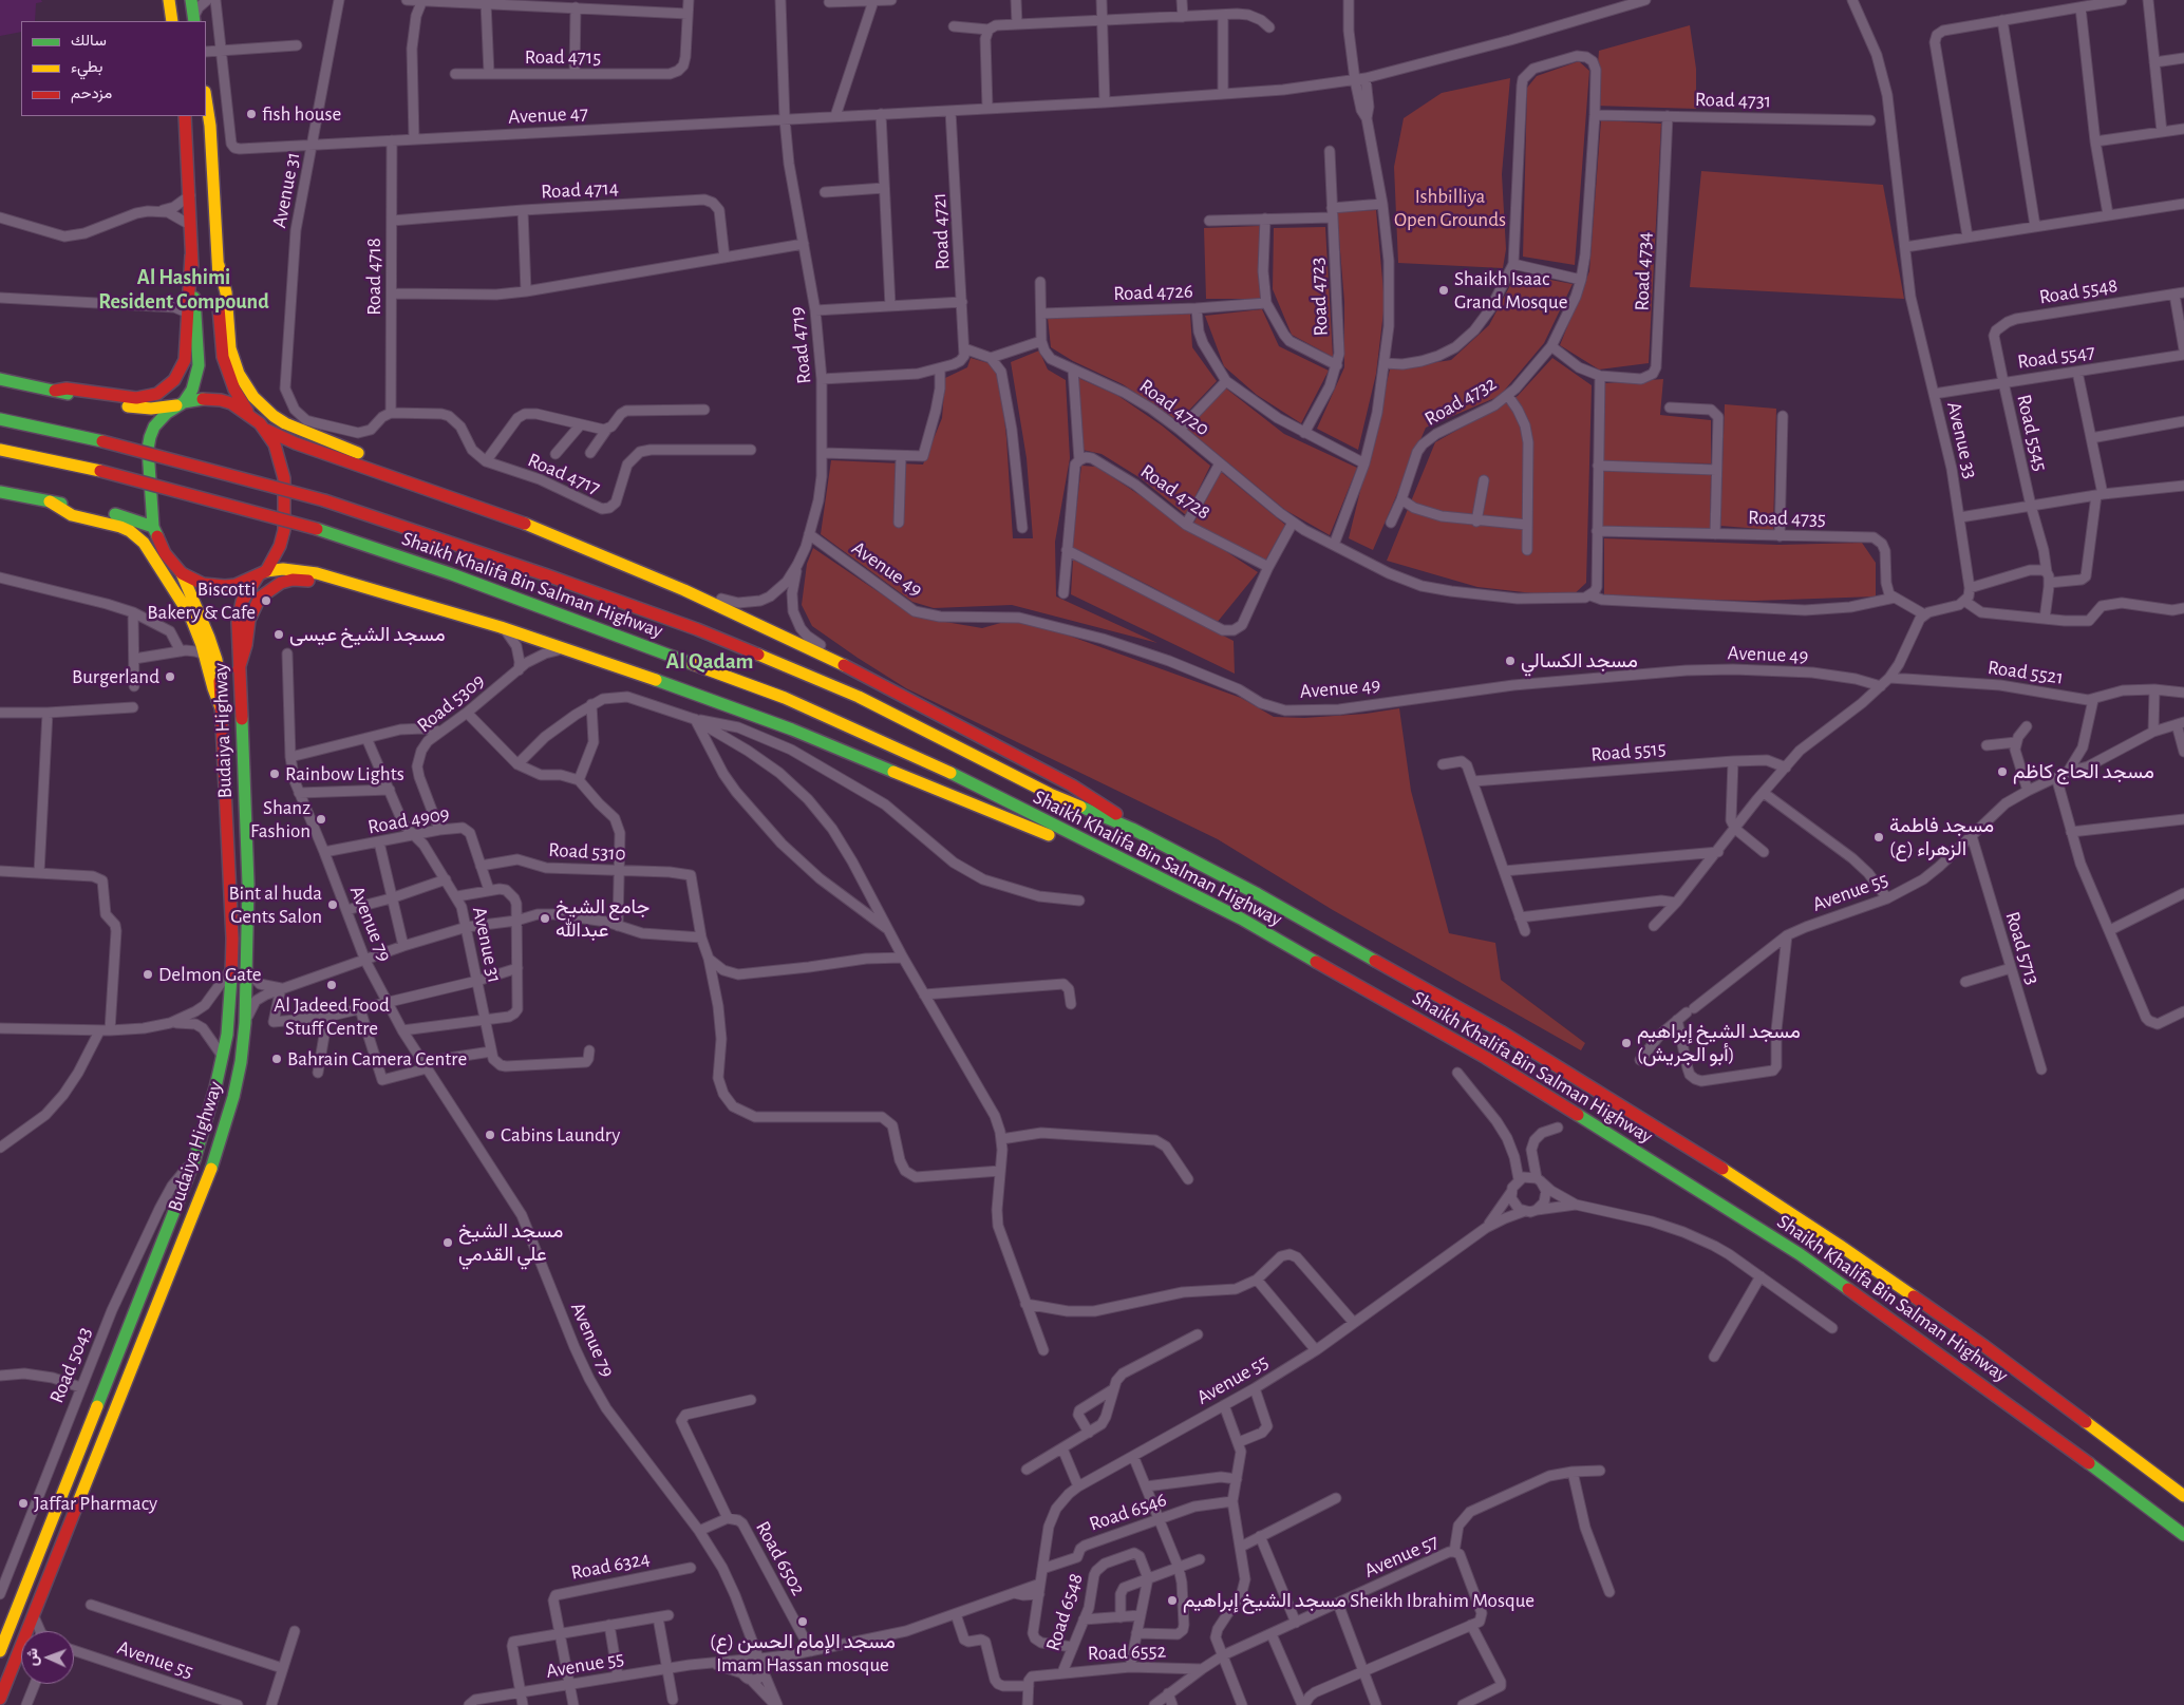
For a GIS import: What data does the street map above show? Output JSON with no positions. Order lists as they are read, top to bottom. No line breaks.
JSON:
{"streets":{"main road":["Shaikh Khalifa Bin Salman Highway","Budaiya Highway"],"street":["Road 4715","Road 4731","Avenue 47","Avenue 31","Road 4714","Road 4721","Road 4734","Road 4718","Road 5548","Road 4726","Road 4723","Road 4719","Road 5547","Road 4732","Road 4720","Road 5545","Avenue 33","Road 4717","Road 4728","Road 4735","Avenue 49","Road 5521","Road 5309","Road 5515","Road 4909","Road 5310","Avenue 55","Avenue 79","Road 5713","Road 5043","Road 6546","Avenue 57","Road 6502","Road 6324","Road 6548","Road 6552"]},"crossings":[["Road 4731","Road 4734"],["Road 4731","Road 4732"],["Avenue 47","Avenue 31"],["Avenue 47","Road 4721"],["Avenue 47","Road 4718"],["Avenue 47","Road 4719"],["Avenue 31","Road 4718"],["Avenue 31","Road 4717"],["Avenue 31","Road 4909"],["Road 4714","Road 4718"],["Road 4734","Road 4732"],["Road 4718","Road 4717"],["Road 5548","Road 5545"],["Road 4719","Avenue 49"],["Road 5547","Road 5545"],["Road 5547","Avenue 33"],["Road 4720","Road 4735"],["Road 5309","Road 4909"],["Budaiya Highway","Road 5043"],["Road 4909","Road 5310"],["Road 4909","Avenue 79"],["Avenue 55","Avenue 79"],["Avenue 55","Road 5713"],["Avenue 55","Road 6546"],["Avenue 55","Road 6324"],["Avenue 55","Road 6548"],["Avenue 79","Road 6502"],["Avenue 57","Road 6552"],["Road 6548","Road 6552"]],"districts":["Al Hashimi Resident Compound","Al Qadam"],"parks":["Ishbilliya Open Grounds"],"places":["fish house","Shaikh Isaac Grand Mosque","Biscotti Bakery & Cafe","مسجد الشيخ عيسى","مسجد الكسالي","Burgerland","مسجد الحاج كاظم","Rainbow Lights","Shanz Fashion","مسجد فاطمة الزهراء (ع)","Bint al huda Gents Salon","جامع الشيخ عبدالله","Delmon Gate","Al Jadeed Food Stuff Centre","مسجد الشيخ إبراهيم (أبو الجريش)","Bahrain Camera Centre","Cabins Laundry","مسجد الشيخ علي القدمي","Jaffar Pharmacy","مسجد الشيخ إبراهيم Sheikh Ibrahim Mosque","مسجد الإمام الحسن (ع) Imam Hassan mosque"],"legend":["سالك","بطيء","مزدحم"],"north":"left"}
